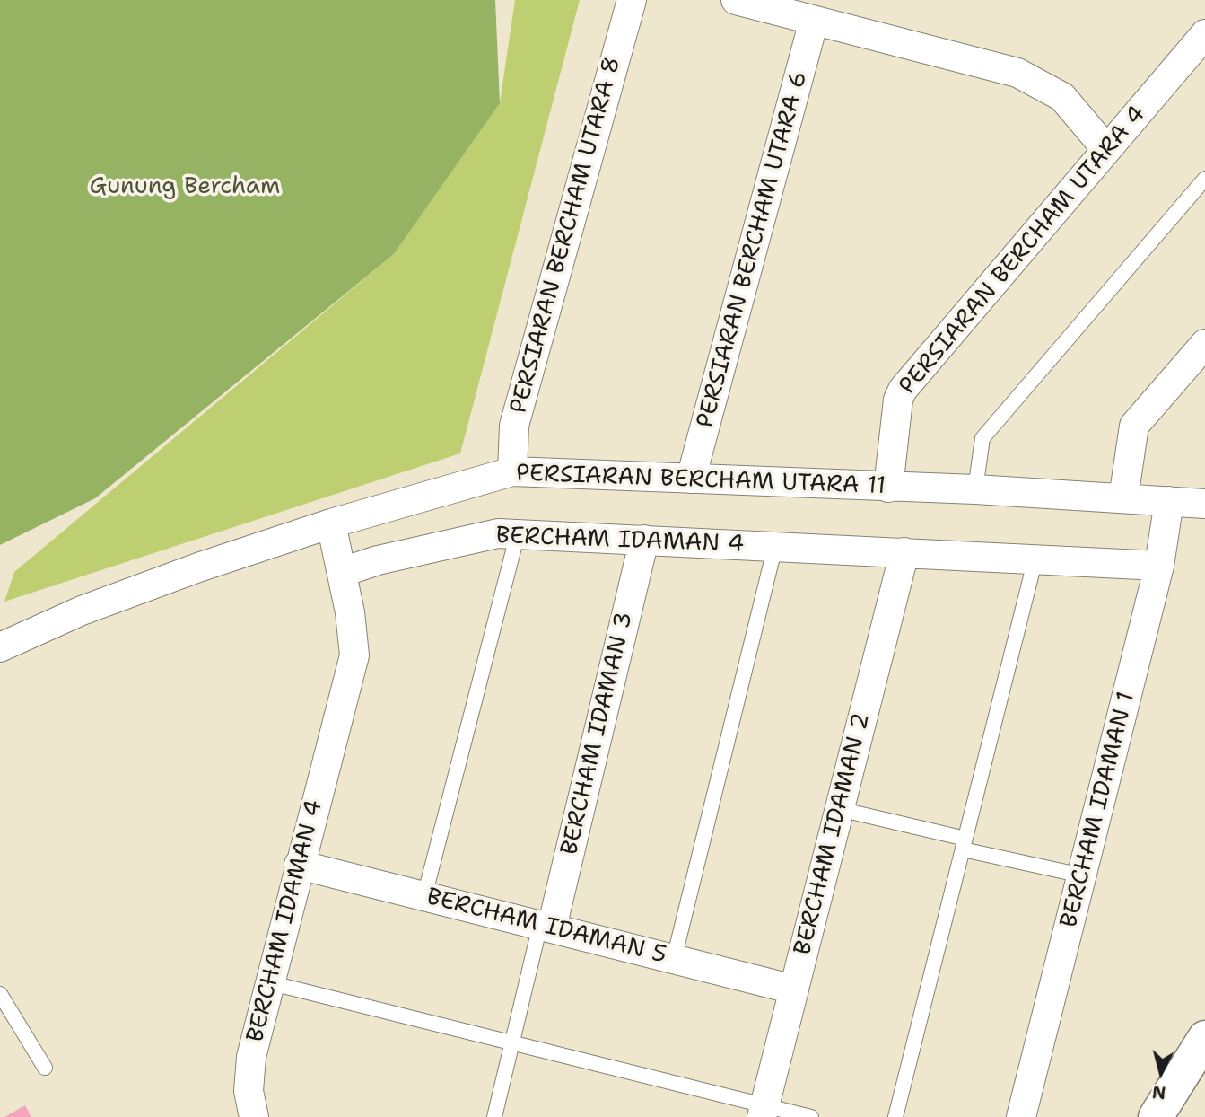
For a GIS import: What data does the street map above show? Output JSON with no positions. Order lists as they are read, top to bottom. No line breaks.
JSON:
{"streets":{"street":["PERSIARAN BERCHAM UTARA 8","PERSIARAN BERCHAM UTARA 6","PERSIARAN BERCHAM UTARA 4","PERSIARAN BERCHAM UTARA 11","BERCHAM IDAMAN 4","BERCHAM IDAMAN 3","BERCHAM IDAMAN 1","BERCHAM IDAMAN 2","BERCHAM IDAMAN 5"]},"crossings":[["PERSIARAN BERCHAM UTARA 8","PERSIARAN BERCHAM UTARA 11"],["PERSIARAN BERCHAM UTARA 6","PERSIARAN BERCHAM UTARA 11"],["PERSIARAN BERCHAM UTARA 4","PERSIARAN BERCHAM UTARA 11"],["PERSIARAN BERCHAM UTARA 11","BERCHAM IDAMAN 1"],["BERCHAM IDAMAN 4","BERCHAM IDAMAN 3"],["BERCHAM IDAMAN 4","BERCHAM IDAMAN 1"],["BERCHAM IDAMAN 4","BERCHAM IDAMAN 2"],["BERCHAM IDAMAN 4","BERCHAM IDAMAN 5"],["BERCHAM IDAMAN 3","BERCHAM IDAMAN 5"],["BERCHAM IDAMAN 2","BERCHAM IDAMAN 5"]],"parks":["Gunung Bercham"],"north":"bottom"}
